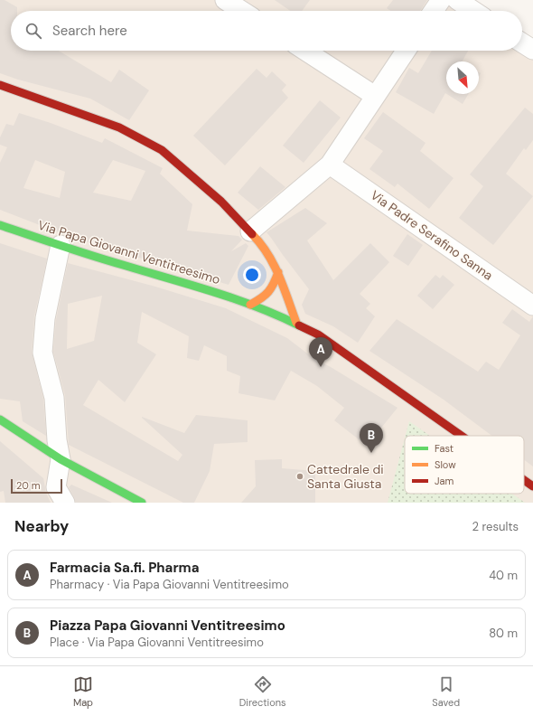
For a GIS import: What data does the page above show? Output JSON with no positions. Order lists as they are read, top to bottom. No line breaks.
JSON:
{"streets":{"main road":["Via Papa Giovanni Ventitreesimo"],"street":["Via Padre Serafino Sanna"]},"places":["Cattedrale di Santa Giusta"],"legend":["Fast","Slow","Jam"],"scale_bar":"20 m","north":"bottom right","page":{"search":"Search here","pins":["A","B"],"scale":"20 m","heading":["Nearby","2 results"],"list":[{"mark":"A","name":"Farmacia Sa.fi. Pharma","note":"Pharmacy · Via Papa Giovanni Ventitreesimo","value":"40 m"},{"mark":"B","name":"Piazza Papa Giovanni Ventitreesimo","note":"Place · Via Papa Giovanni Ventitreesimo","value":"80 m"}],"nav":["Map","Directions","Saved"]}}
